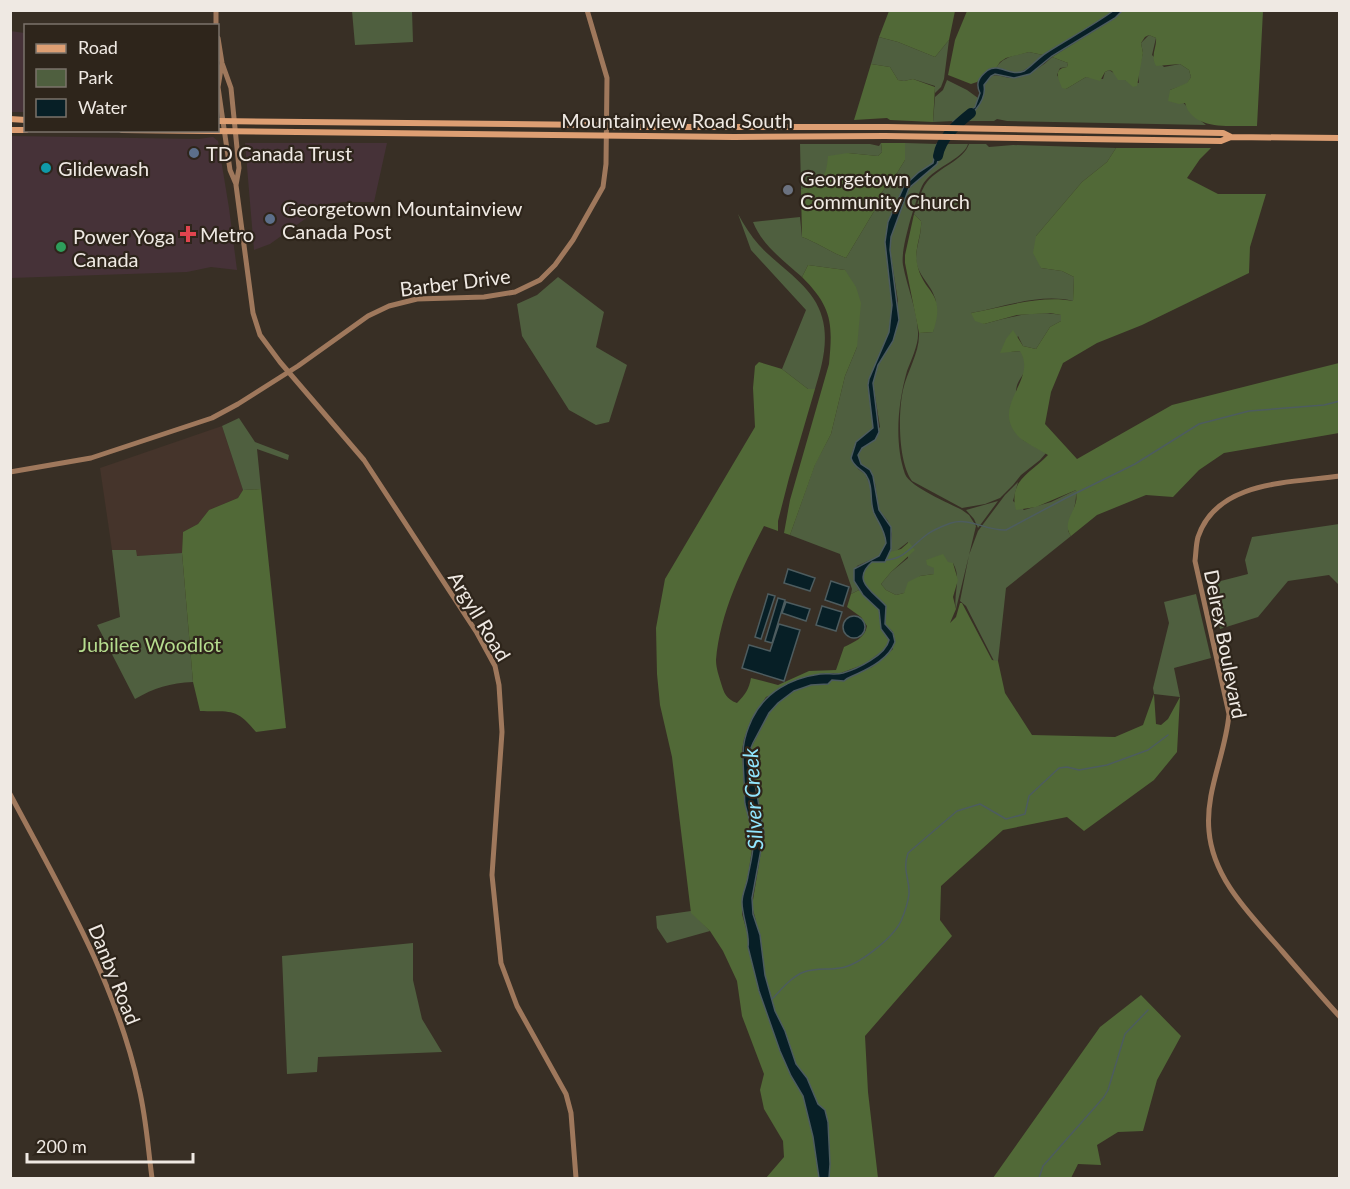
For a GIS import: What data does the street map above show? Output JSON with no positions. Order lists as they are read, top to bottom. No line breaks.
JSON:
{"streets":{"main road":["Mountainview Road South"],"street":["Barber Drive","Argyll Road","Delrex Boulevard","Danby Road"]},"crossings":[["Mountainview Road South","Barber Drive"],["Mountainview Road South","Argyll Road"],["Barber Drive","Argyll Road"]],"water":["Silver Creek"],"parks":["Jubilee Woodlot"],"places":{"other":["TD Canada Trust","Glidewash","Georgetown Community Church","Georgetown Mountainview Canada Post","Power Yoga Canada"],"health":["Metro"]},"legend":["Road","Park","Water"],"scale_bar":"200 m"}
